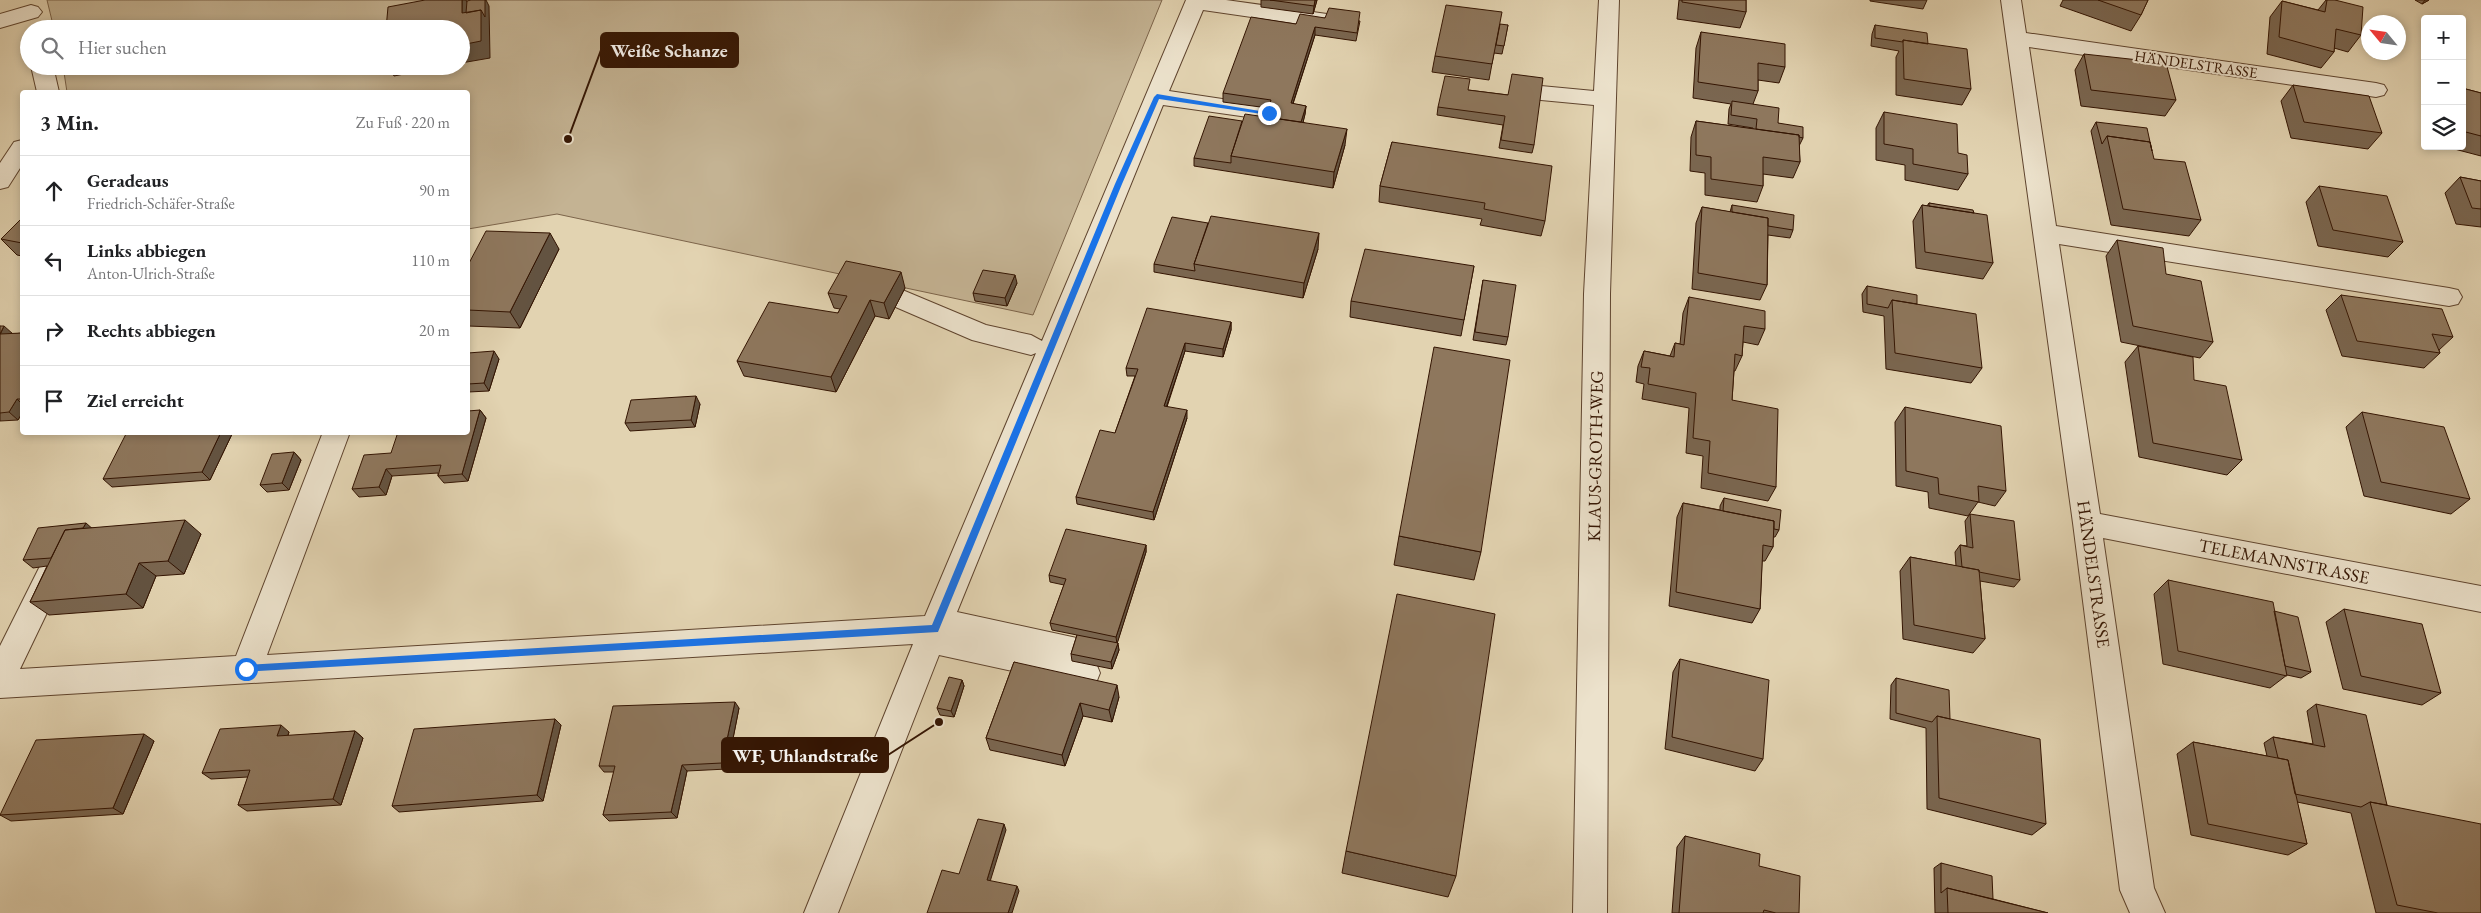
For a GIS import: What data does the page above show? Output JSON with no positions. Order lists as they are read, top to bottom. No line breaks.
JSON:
{"streets":{"street":["HÄNDELSTRASSE","KLAUS-GROTH-WEG","TELEMANNSTRASSE"]},"crossings":[["HÄNDELSTRASSE","TELEMANNSTRASSE"]],"places":["Weiße Schanze","WF, Uhlandstraße"],"north":"top left","page":{"map_buttons":["+","−"],"search":"Hier suchen","heading":["3 Min.","Zu Fuß · 220 m"],"list":[["Geradeaus","Friedrich-Schäfer-Straße","90 m"],["Links abbiegen","Anton-Ulrich-Straße","110 m"],["Rechts abbiegen","20 m"],"Ziel erreicht"]}}
